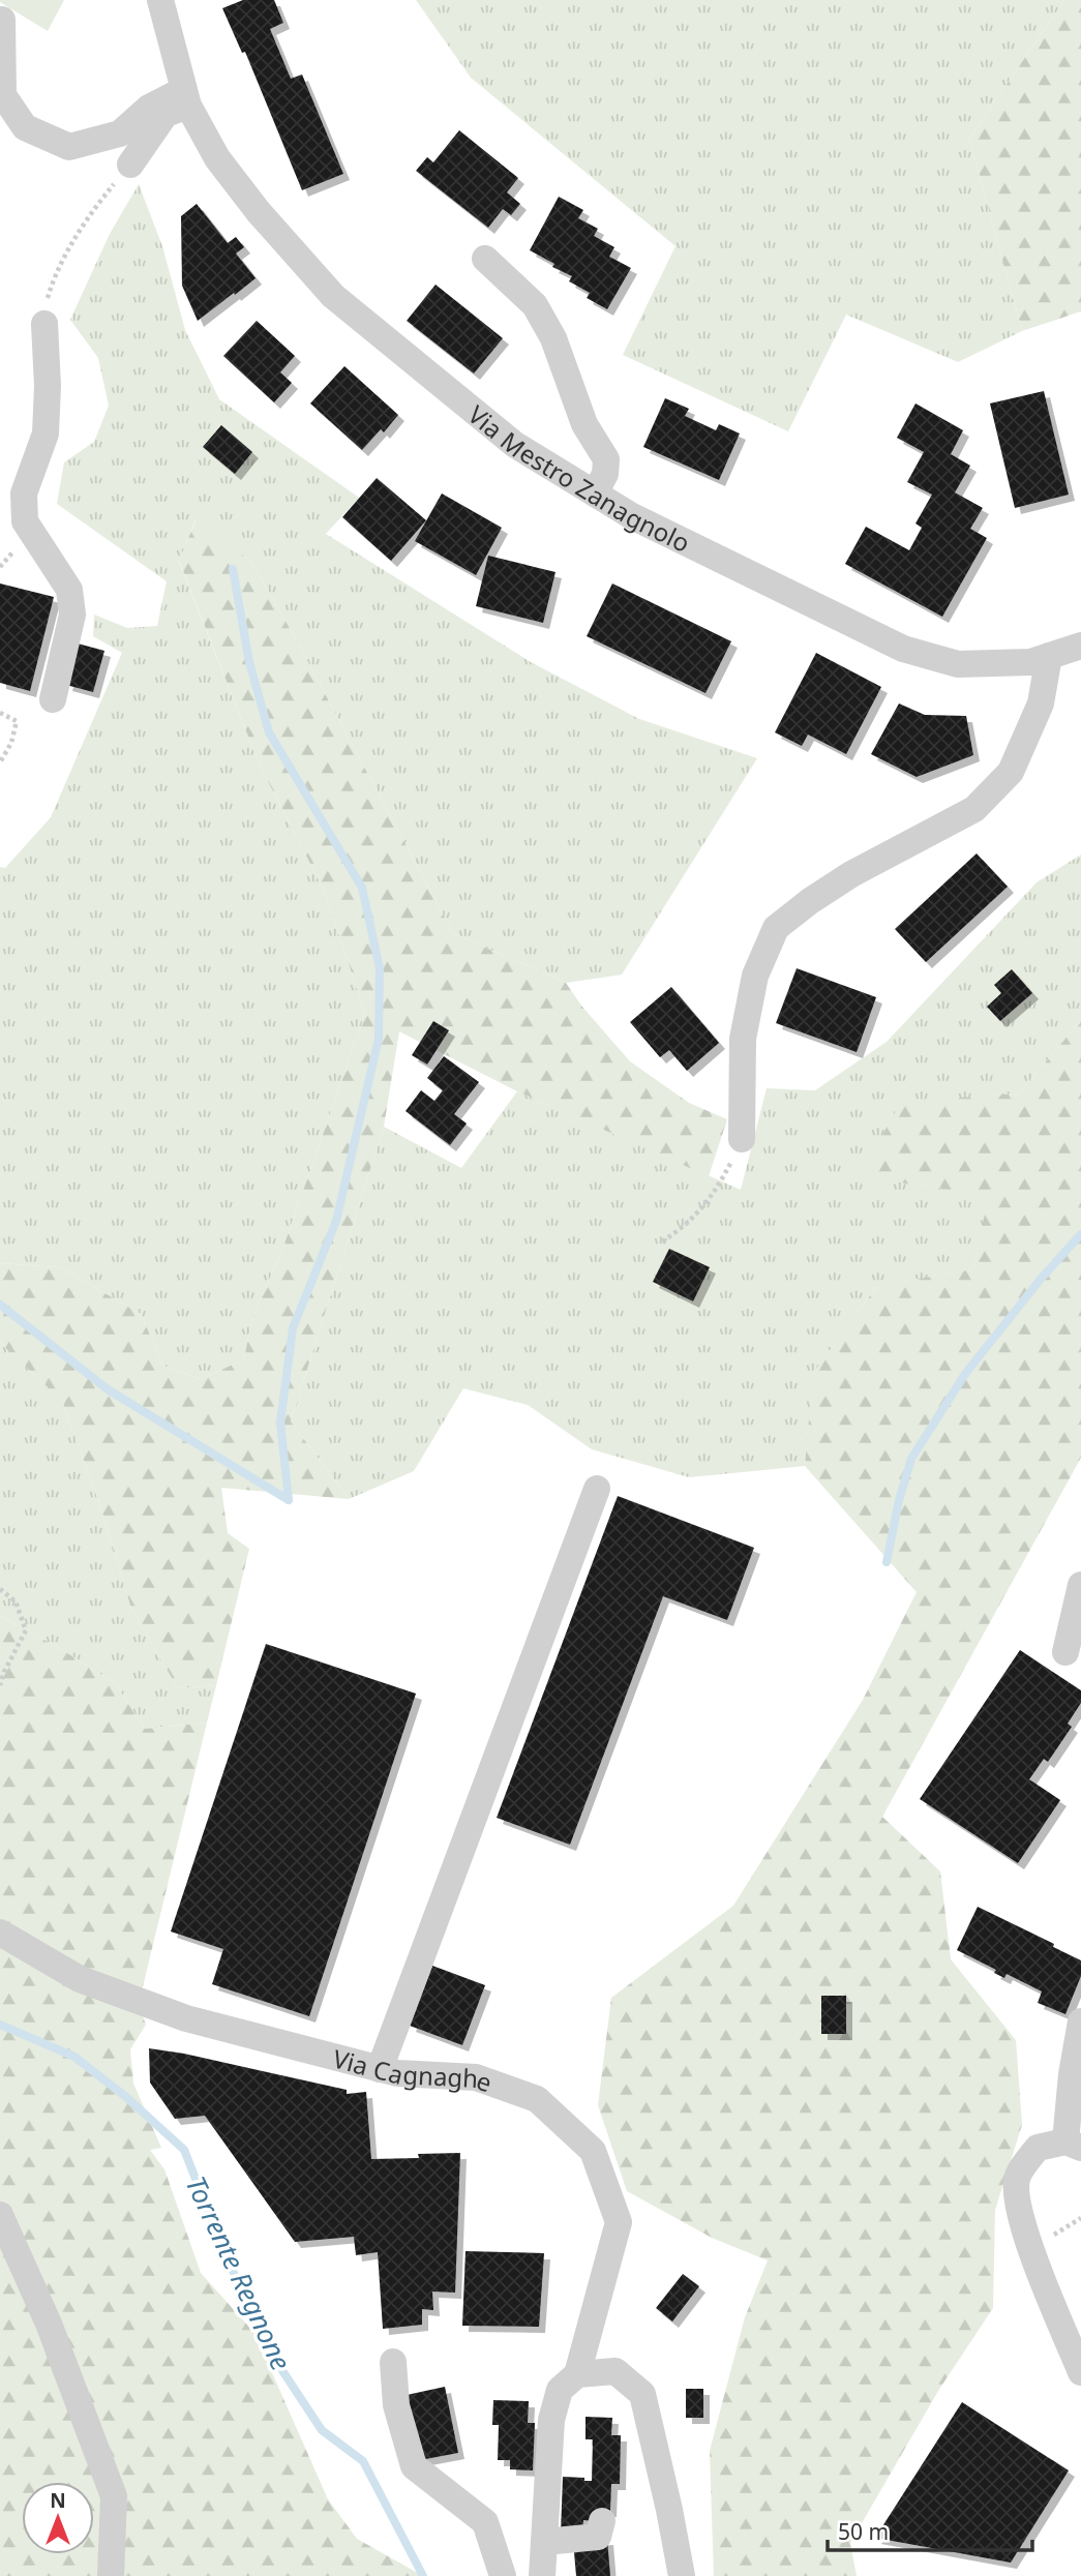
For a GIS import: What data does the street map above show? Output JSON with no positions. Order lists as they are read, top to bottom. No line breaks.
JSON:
{"streets":{"street":["Via Mestro Zanagnolo","Via Cagnaghe"]},"water":["Torrente Regnone"],"scale_bar":"50 m","north":"top"}
